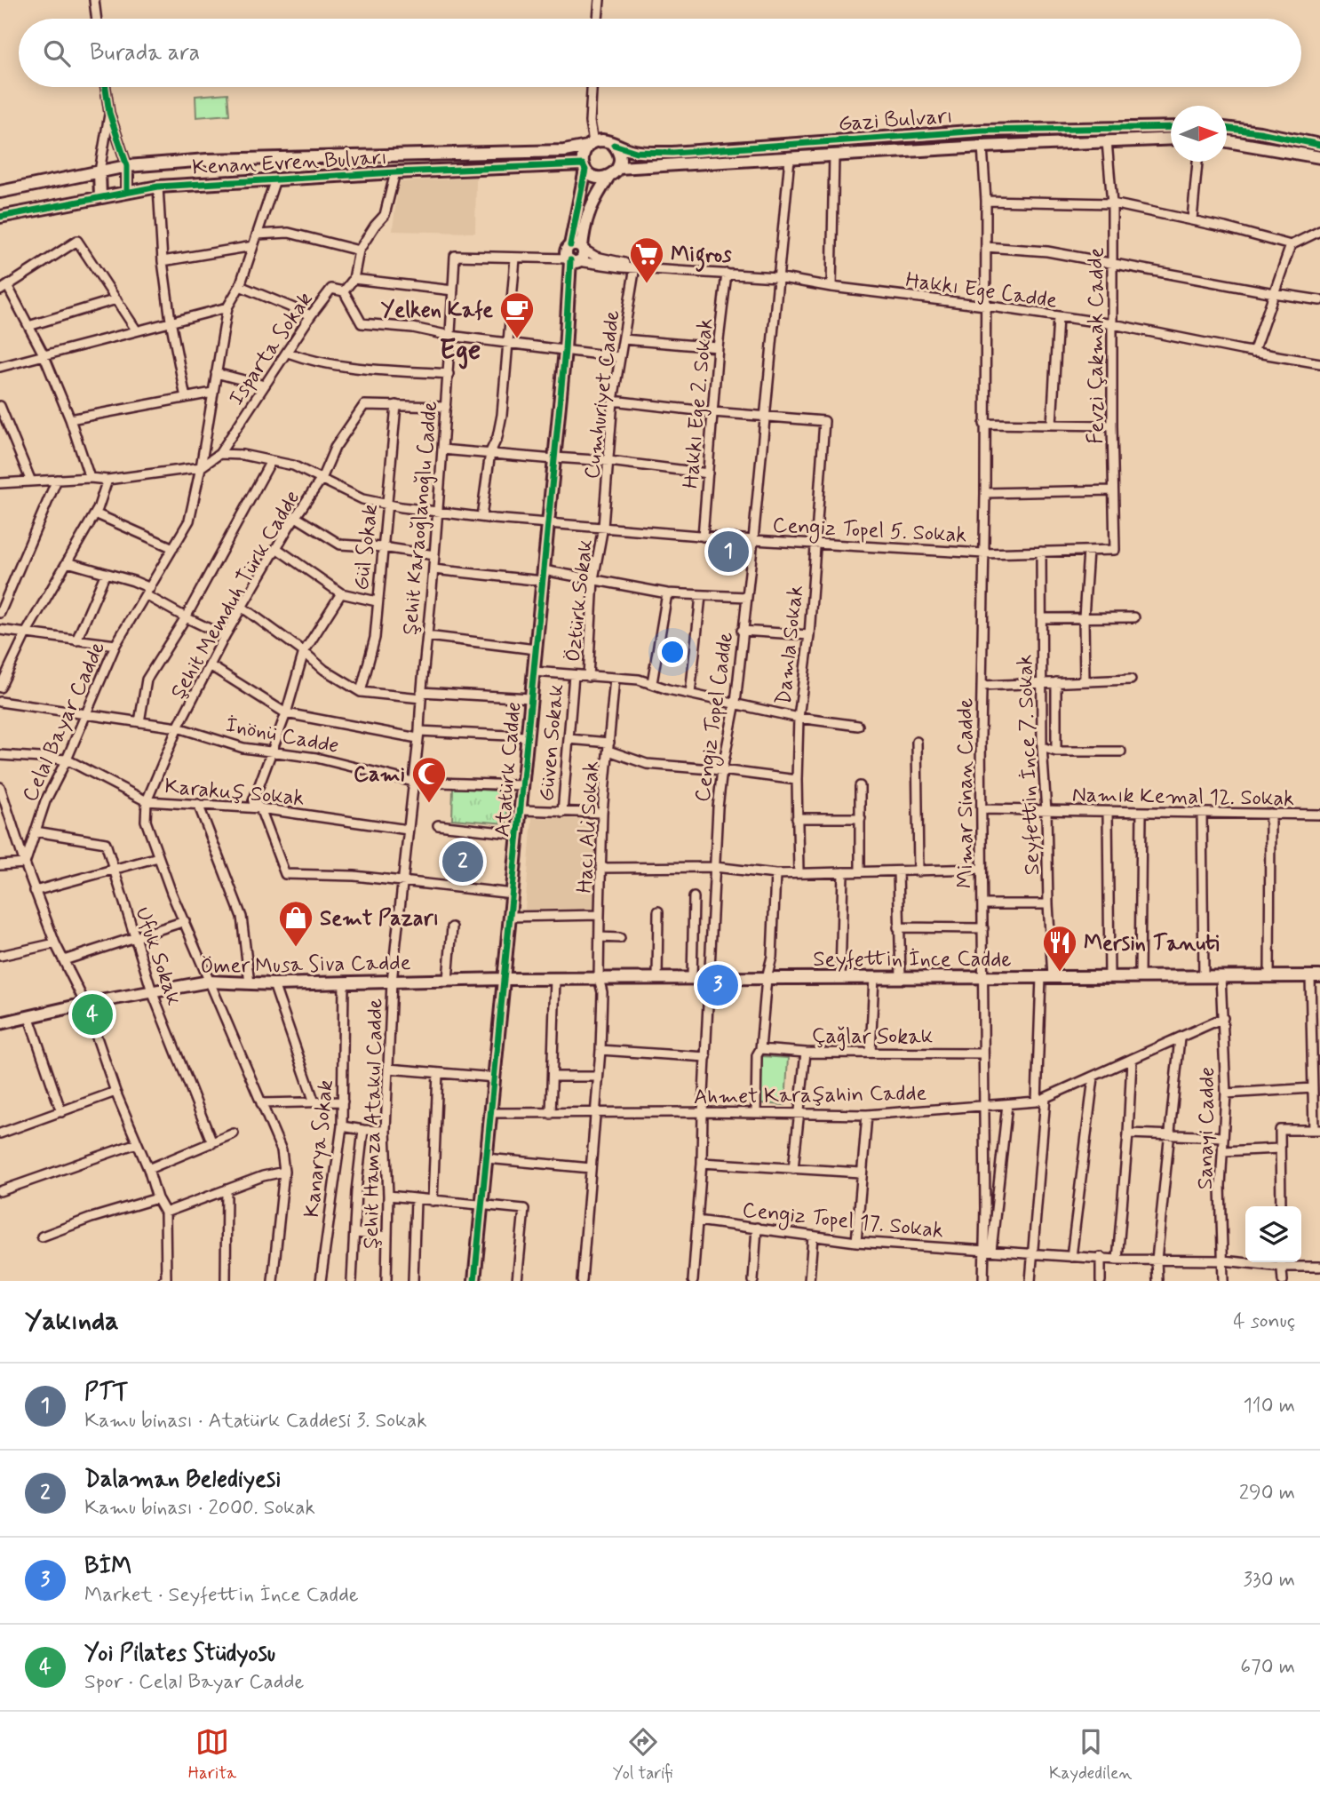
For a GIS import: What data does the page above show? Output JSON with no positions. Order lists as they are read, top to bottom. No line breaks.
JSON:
{"streets":{"main road":["Gazi Bulvarı","Kenan Evren Bulvarı","Atatürk Cadde","Seyfettin İnce Cadde","Ömer Musa Siva Cadde"],"street":["Hakkı Ege Cadde","Fevzi Çakmak Cadde","Isparta Sokak","Cumhuriyet Cadde","Hakkı Ege 2. Sokak","Şehit Karaoğlanoğlu Cadde","Cengiz Topel 5. Sokak","Gül Sokak","Şehit Memduh Türk Cadde","Öztürk Sokak","Damla Sokak","Cengiz Topel Cadde","Celal Bayar Cadde","İnönü Cadde","Güven Sokak","Seyfettin İnce 7. Sokak","Karakuş Sokak","Mimar Sinan Cadde","Namık Kemal 12. Sokak","Hacı Ali Sokak","Ufuk Sokak","Çağlar Sokak","Ahmet Karaşahin Cadde","Şehit Hamza Atakul Cadde","Sanayi Cadde","Kanarya Sokak","Cengiz Topel 17. Sokak"]},"crossings":[["Gazi Bulvarı","Kenan Evren Bulvarı"],["Gazi Bulvarı","Fevzi Çakmak Cadde"],["Gazi Bulvarı","Cengiz Topel Cadde"],["Gazi Bulvarı","Mimar Sinan Cadde"],["Kenan Evren Bulvarı","Isparta Sokak"],["Kenan Evren Bulvarı","Celal Bayar Cadde"],["Hakkı Ege Cadde","Fevzi Çakmak Cadde"],["Hakkı Ege Cadde","Cumhuriyet Cadde"],["Hakkı Ege Cadde","Hakkı Ege 2. Sokak"],["Hakkı Ege Cadde","Şehit Karaoğlanoğlu Cadde"],["Hakkı Ege Cadde","Cengiz Topel Cadde"],["Hakkı Ege Cadde","Atatürk Cadde"],["Hakkı Ege Cadde","Mimar Sinan Cadde"],["Fevzi Çakmak Cadde","Cengiz Topel 5. Sokak"],["Isparta Sokak","Cengiz Topel 5. Sokak"],["Cumhuriyet Cadde","Cengiz Topel 5. Sokak"],["Cumhuriyet Cadde","Öztürk Sokak"],["Hakkı Ege 2. Sokak","Cengiz Topel 5. Sokak"],["Şehit Karaoğlanoğlu Cadde","Cengiz Topel 5. Sokak"],["Şehit Karaoğlanoğlu Cadde","İnönü Cadde"],["Şehit Karaoğlanoğlu Cadde","Şehit Hamza Atakul Cadde"],["Cengiz Topel 5. Sokak","Gül Sokak"],["Cengiz Topel 5. Sokak","Şehit Memduh Türk Cadde"],["Cengiz Topel 5. Sokak","Öztürk Sokak"],["Cengiz Topel 5. Sokak","Damla Sokak"],["Cengiz Topel 5. Sokak","Cengiz Topel Cadde"],["Cengiz Topel 5. Sokak","Seyfettin İnce 7. Sokak"],["Cengiz Topel 5. Sokak","Atatürk Cadde"],["Cengiz Topel 5. Sokak","Mimar Sinan Cadde"],["Gül Sokak","Şehit Memduh Türk Cadde"],["Şehit Memduh Türk Cadde","İnönü Cadde"],["Şehit Memduh Türk Cadde","Karakuş Sokak"],["Damla Sokak","Cengiz Topel Cadde"],["Cengiz Topel Cadde","Seyfettin İnce Cadde"],["Cengiz Topel Cadde","Ahmet Karaşahin Cadde"],["Cengiz Topel Cadde","Cengiz Topel 17. Sokak"],["Celal Bayar Cadde","İnönü Cadde"],["Celal Bayar Cadde","Karakuş Sokak"],["Celal Bayar Cadde","Ufuk Sokak"],["İnönü Cadde","Atatürk Cadde"],["İnönü Cadde","Şehit Hamza Atakul Cadde"],["Seyfettin İnce 7. Sokak","Namık Kemal 12. Sokak"],["Seyfettin İnce 7. Sokak","Seyfettin İnce Cadde"],["Atatürk Cadde","Seyfettin İnce Cadde"],["Atatürk Cadde","Ömer Musa Siva Cadde"],["Atatürk Cadde","Ahmet Karaşahin Cadde"],["Karakuş Sokak","Şehit Hamza Atakul Cadde"],["Mimar Sinan Cadde","Namık Kemal 12. Sokak"],["Mimar Sinan Cadde","Seyfettin İnce Cadde"],["Mimar Sinan Cadde","Çağlar Sokak"],["Mimar Sinan Cadde","Ahmet Karaşahin Cadde"],["Mimar Sinan Cadde","Cengiz Topel 17. Sokak"],["Hacı Ali Sokak","Seyfettin İnce Cadde"],["Hacı Ali Sokak","Ahmet Karaşahin Cadde"],["Ufuk Sokak","Ömer Musa Siva Cadde"],["Seyfettin İnce Cadde","Ömer Musa Siva Cadde"],["Seyfettin İnce Cadde","Sanayi Cadde"],["Ömer Musa Siva Cadde","Şehit Hamza Atakul Cadde"],["Ömer Musa Siva Cadde","Kanarya Sokak"],["Ahmet Karaşahin Cadde","Sanayi Cadde"],["Sanayi Cadde","Cengiz Topel 17. Sokak"]],"districts":["Ege"],"places":{"supermarket":["Migros"],"cafe":["Yelken Kafe"],"mosque":["Cami"],"shop":["Semt Pazarı"],"restaurant":["Mersin Tanuti"]},"north":"right","page":{"search":"Burada ara","pins":["1","2","3","4"],"heading":["Yakında","4 sonuç"],"list":[{"mark":"1","name":"PTT","note":"Kamu binası · Atatürk Caddesi 3. Sokak","value":"110 m"},{"mark":"2","name":"Dalaman Belediyesi","note":"Kamu binası · 2000. Sokak","value":"290 m"},{"mark":"3","name":"BİM","note":"Market · Seyfettin İnce Cadde","value":"330 m"},{"mark":"4","name":"Yoi Pilates Stüdyosu","note":"Spor · Celal Bayar Cadde","value":"670 m"}],"nav":["Harita","Yol tarifi","Kaydedilen"]}}
